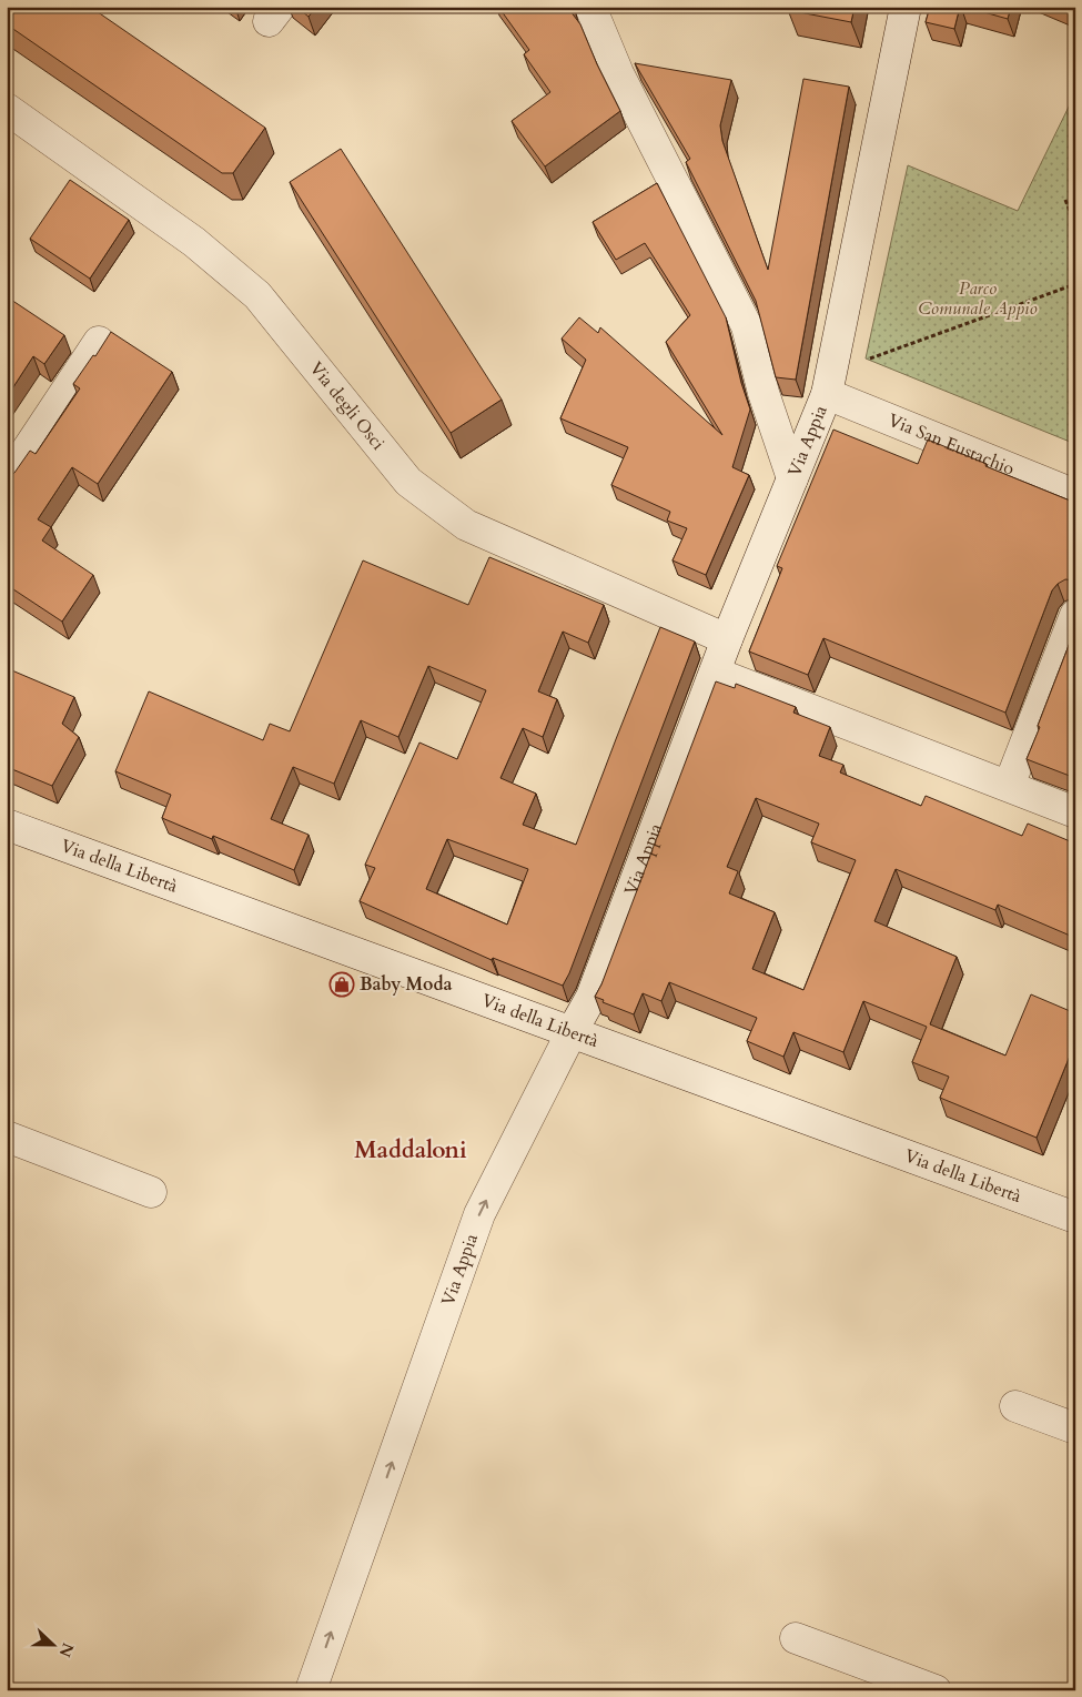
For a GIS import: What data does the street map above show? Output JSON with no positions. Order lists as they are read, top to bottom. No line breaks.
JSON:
{"streets":{"street":["Via degli Osci","Via Appia","Via San Eustachio","Via della Libertà"]},"crossings":[["Via degli Osci","Via Appia"],["Via Appia","Via San Eustachio"],["Via Appia","Via della Libertà"]],"one_way":["Via Appia"],"districts":["Maddaloni"],"parks":["Parco Comunale Appio"],"places":{"shop":["Baby Moda"]},"north":"right"}
